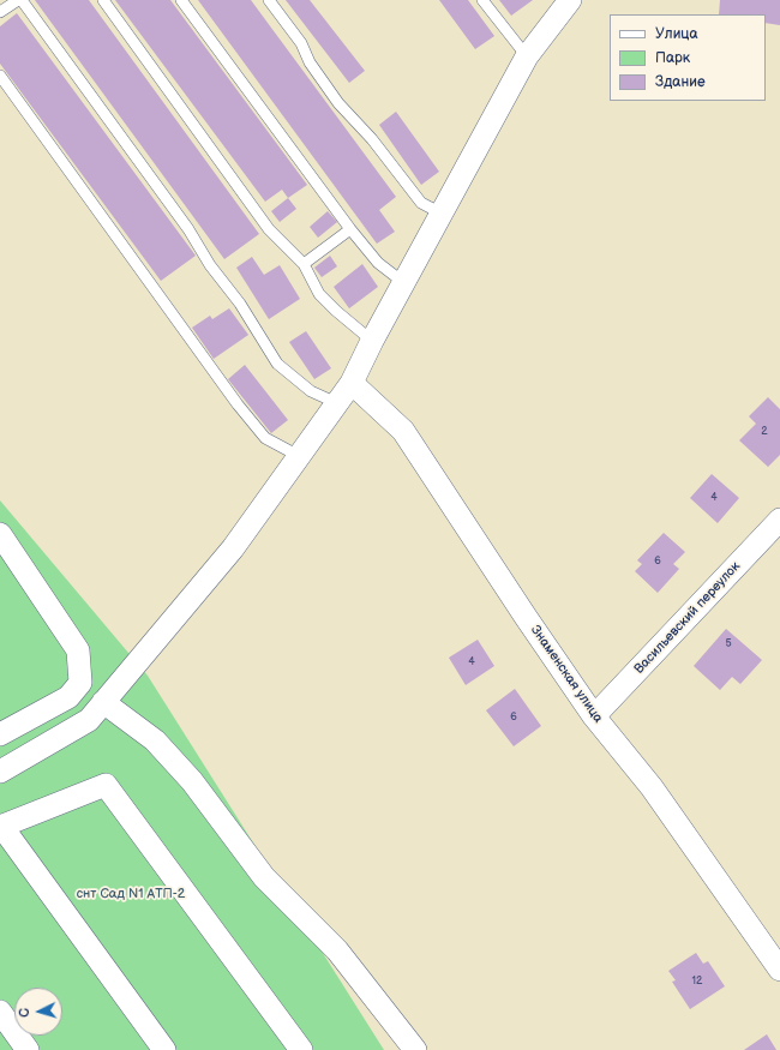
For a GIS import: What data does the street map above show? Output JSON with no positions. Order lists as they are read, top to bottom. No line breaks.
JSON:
{"streets":{"street":["Васильевский переулок","Знаменская улица"]},"crossings":[["Васильевский переулок","Знаменская улица"]],"parks":["снт Сад N1 АТП-2"],"house_numbers":["2","4","6","5","4","6","12"],"legend":["Улица","Парк","Здание"],"north":"left"}
